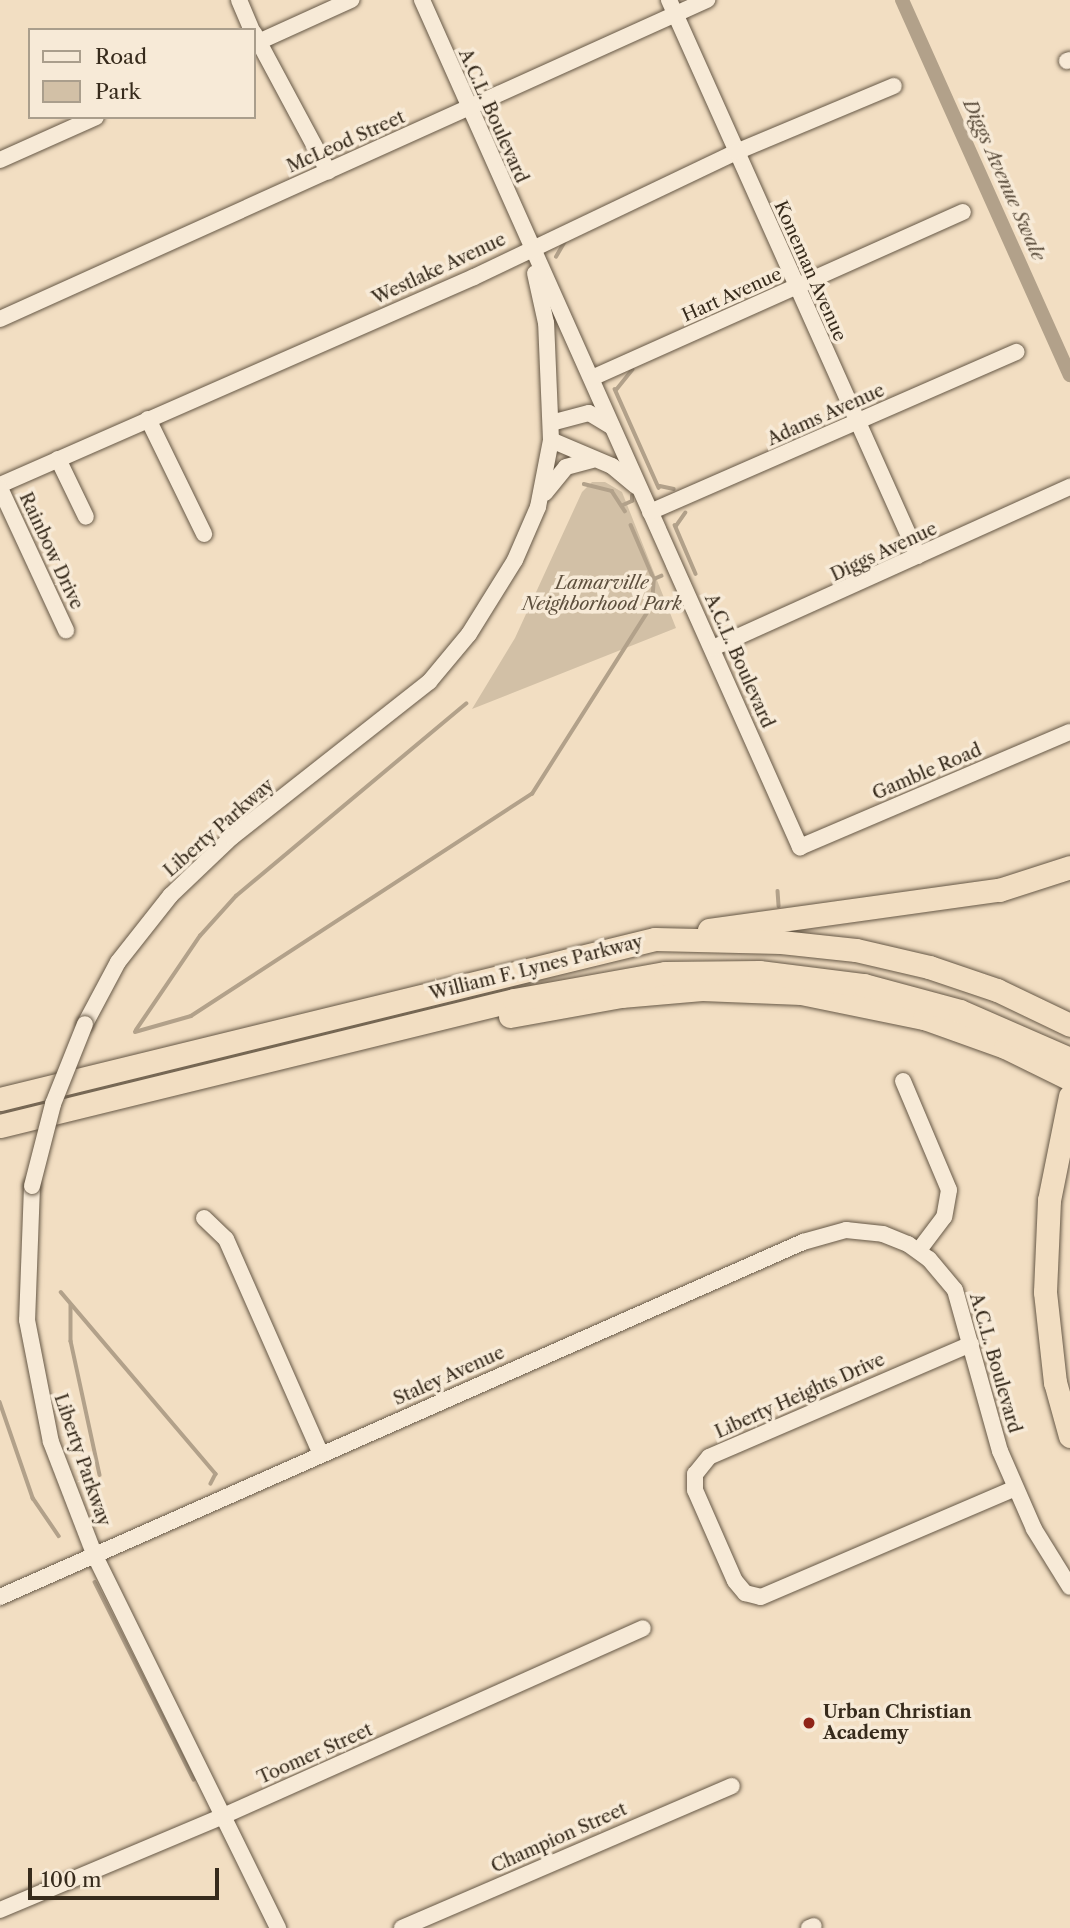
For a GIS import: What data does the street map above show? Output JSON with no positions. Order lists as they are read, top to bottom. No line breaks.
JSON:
{"streets":{"highway":["William F. Lynes Parkway"],"street":["A.C.L. Boulevard","McLeod Street","Westlake Avenue","Koneman Avenue","Hart Avenue","Adams Avenue","Rainbow Drive","Diggs Avenue","Gamble Road","Liberty Parkway","Staley Avenue","Liberty Heights Drive","Toomer Street","Champion Street"]},"crossings":[["A.C.L. Boulevard","McLeod Street"],["A.C.L. Boulevard","Westlake Avenue"],["A.C.L. Boulevard","Hart Avenue"],["A.C.L. Boulevard","Adams Avenue"],["A.C.L. Boulevard","Diggs Avenue"],["A.C.L. Boulevard","Gamble Road"],["A.C.L. Boulevard","Liberty Parkway"],["A.C.L. Boulevard","Staley Avenue"],["A.C.L. Boulevard","Liberty Heights Drive"],["McLeod Street","Koneman Avenue"],["Westlake Avenue","Koneman Avenue"],["Westlake Avenue","Rainbow Drive"],["Koneman Avenue","Hart Avenue"],["Koneman Avenue","Adams Avenue"],["Koneman Avenue","Diggs Avenue"],["Liberty Parkway","Staley Avenue"],["Liberty Parkway","Toomer Street"]],"water":["Diggs Avenue Swale"],"parks":["Lamarville Neighborhood Park"],"places":["Urban Christian Academy"],"legend":["Road","Park"],"scale_bar":"100 m"}
